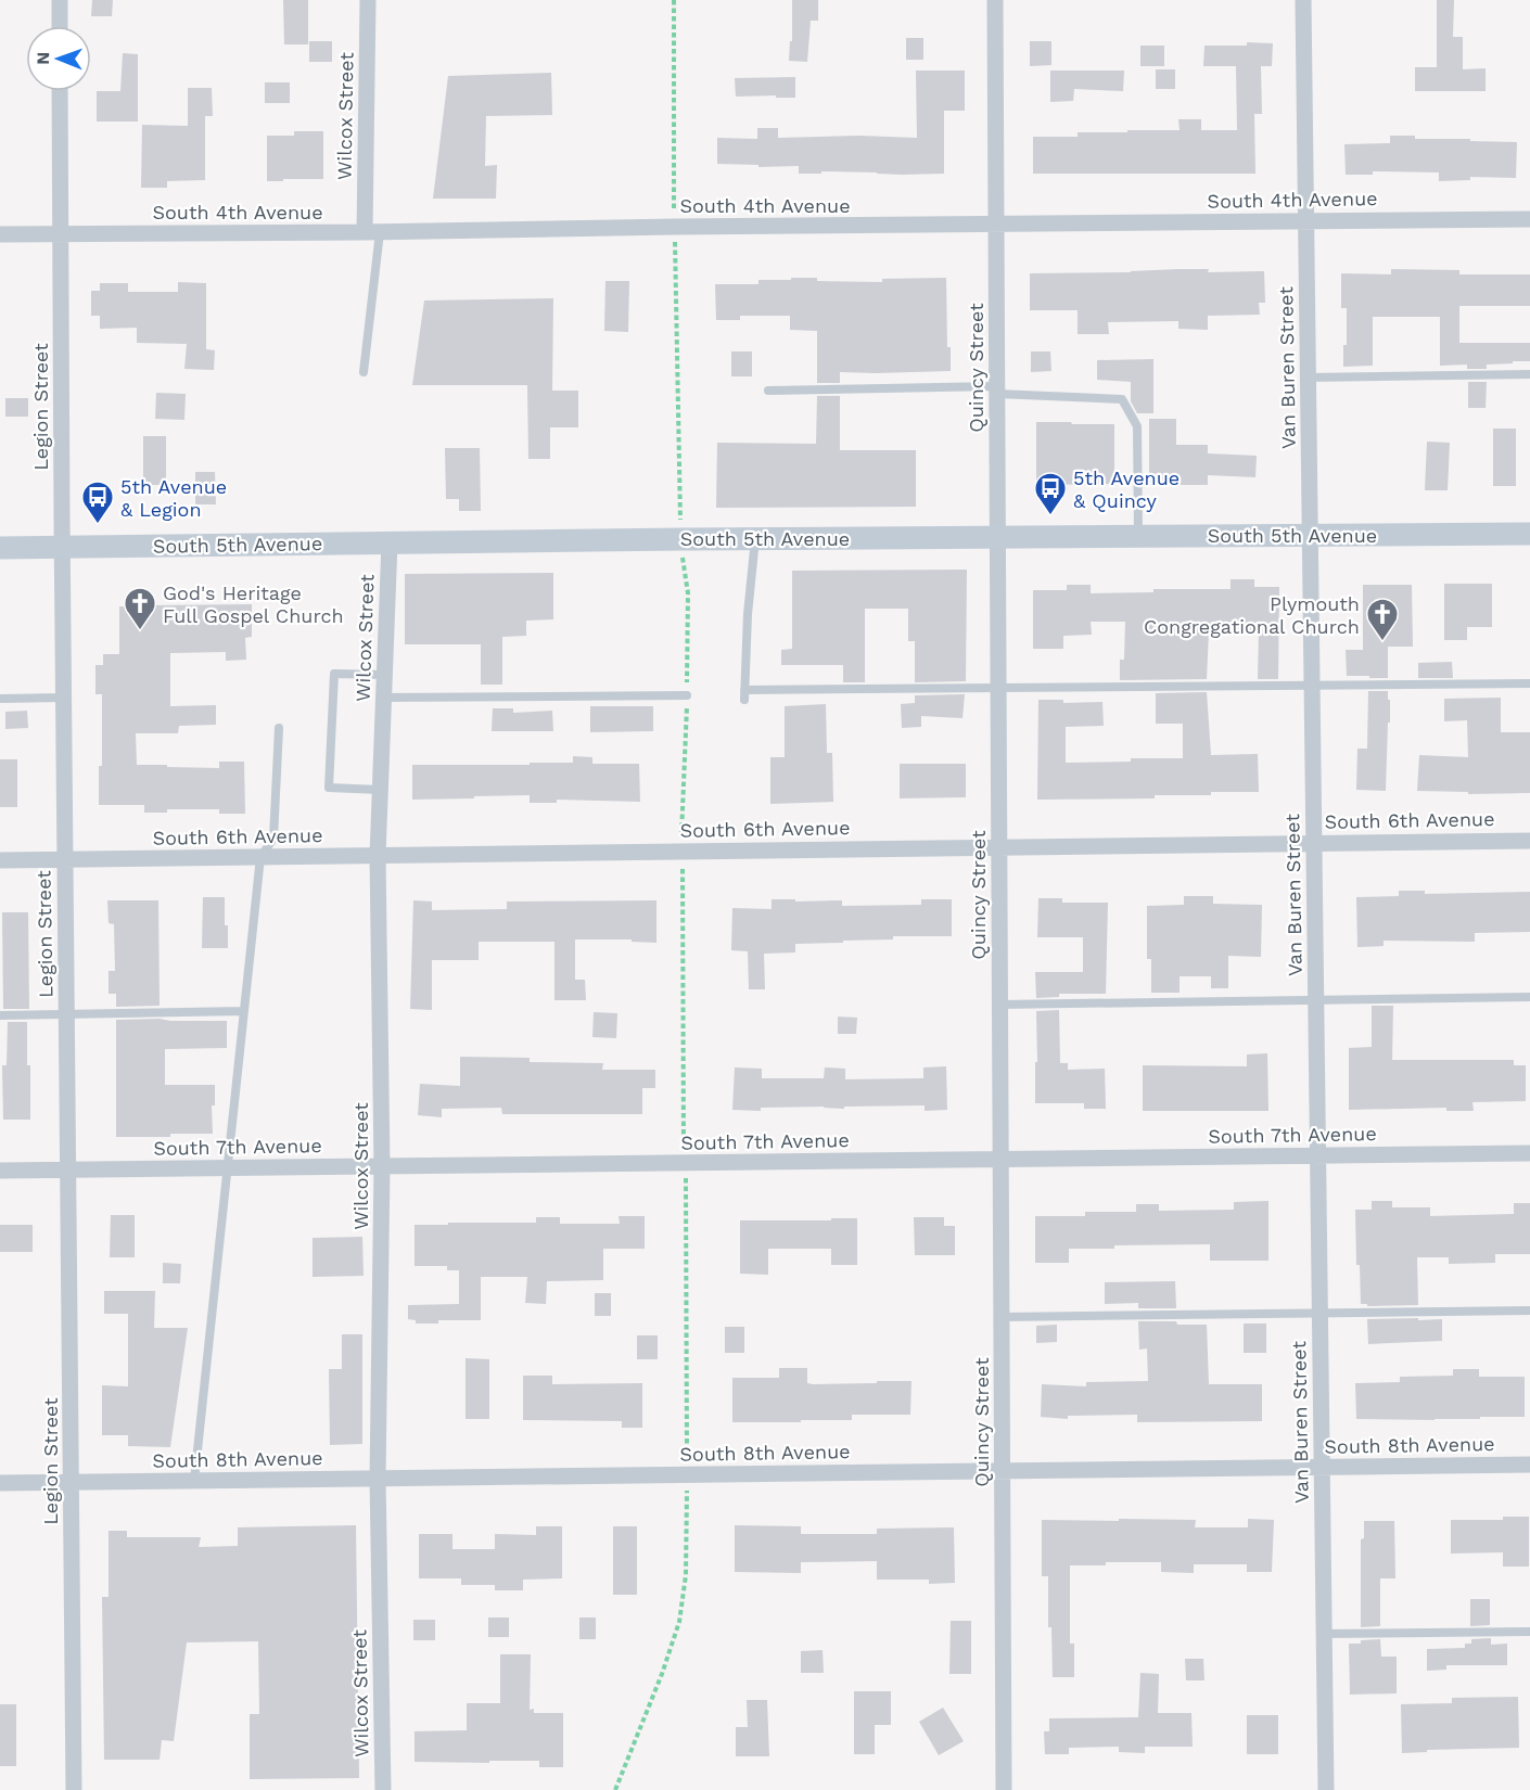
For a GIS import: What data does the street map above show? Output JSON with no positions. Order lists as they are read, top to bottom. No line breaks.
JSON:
{"streets":{"street":["Wilcox Street","South 4th Avenue","Quincy Street","Van Buren Street","Legion Street","South 5th Avenue","South 6th Avenue","South 7th Avenue","South 8th Avenue"]},"crossings":[["Wilcox Street","South 4th Avenue"],["Wilcox Street","South 5th Avenue"],["Wilcox Street","South 6th Avenue"],["Wilcox Street","South 7th Avenue"],["Wilcox Street","South 8th Avenue"],["South 4th Avenue","Quincy Street"],["South 4th Avenue","Van Buren Street"],["South 4th Avenue","Legion Street"],["Quincy Street","South 5th Avenue"],["Quincy Street","South 6th Avenue"],["Quincy Street","South 7th Avenue"],["Quincy Street","South 8th Avenue"],["Van Buren Street","South 5th Avenue"],["Van Buren Street","South 6th Avenue"],["Van Buren Street","South 7th Avenue"],["Van Buren Street","South 8th Avenue"],["Legion Street","South 5th Avenue"],["Legion Street","South 6th Avenue"],["Legion Street","South 7th Avenue"],["Legion Street","South 8th Avenue"]],"places":{"bus stop":["5th Avenue & Quincy","5th Avenue & Legion"],"church":["God's Heritage Full Gospel Church","Plymouth Congregational Church"]},"north":"left"}
